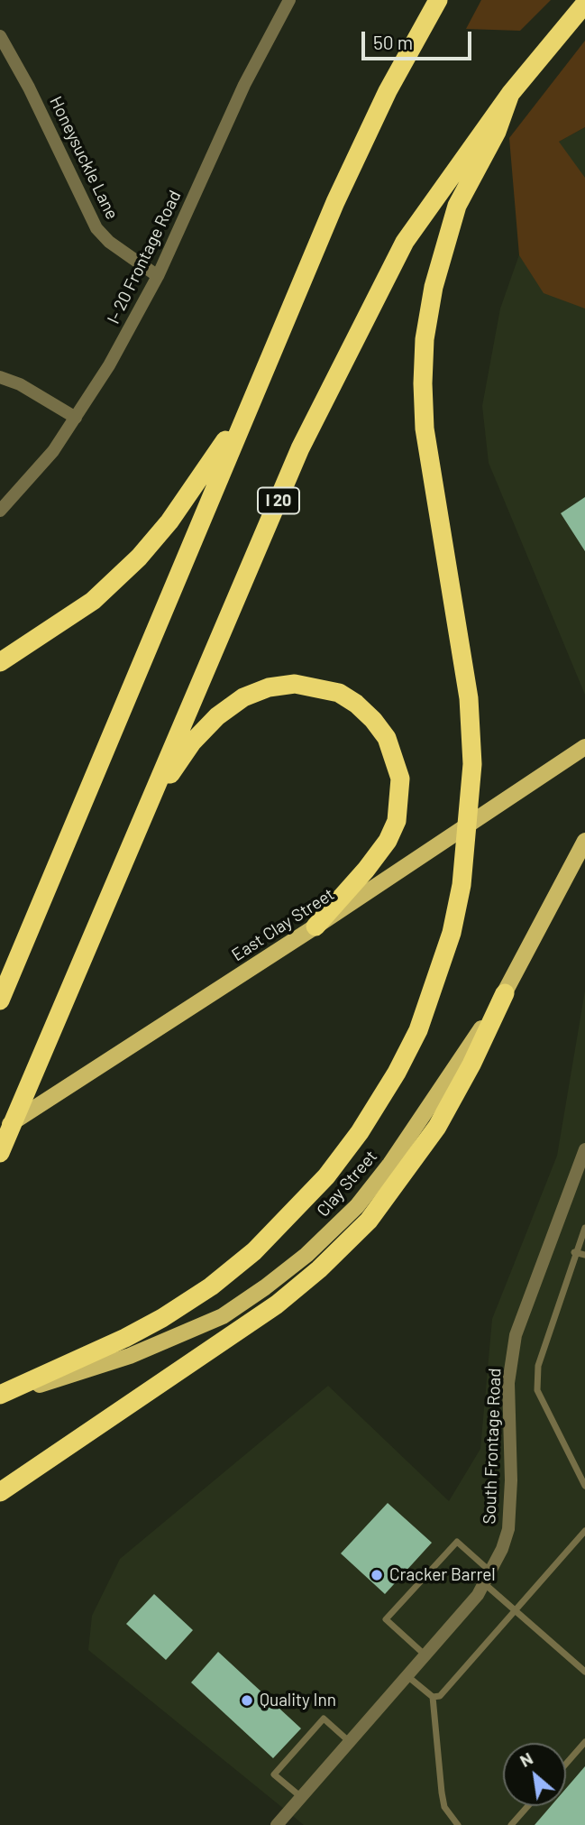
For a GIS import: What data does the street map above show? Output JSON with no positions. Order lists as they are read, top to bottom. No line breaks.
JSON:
{"streets":{"highway":["I 20"],"main road":["East Clay Street","Clay Street"],"street":["Honeysuckle Lane","I- 20 Frontage Road","South Frontage Road"]},"crossings":[["Honeysuckle Lane","I- 20 Frontage Road"]],"places":["Cracker Barrel","Quality Inn"],"scale_bar":"50 m","north":"top left"}
